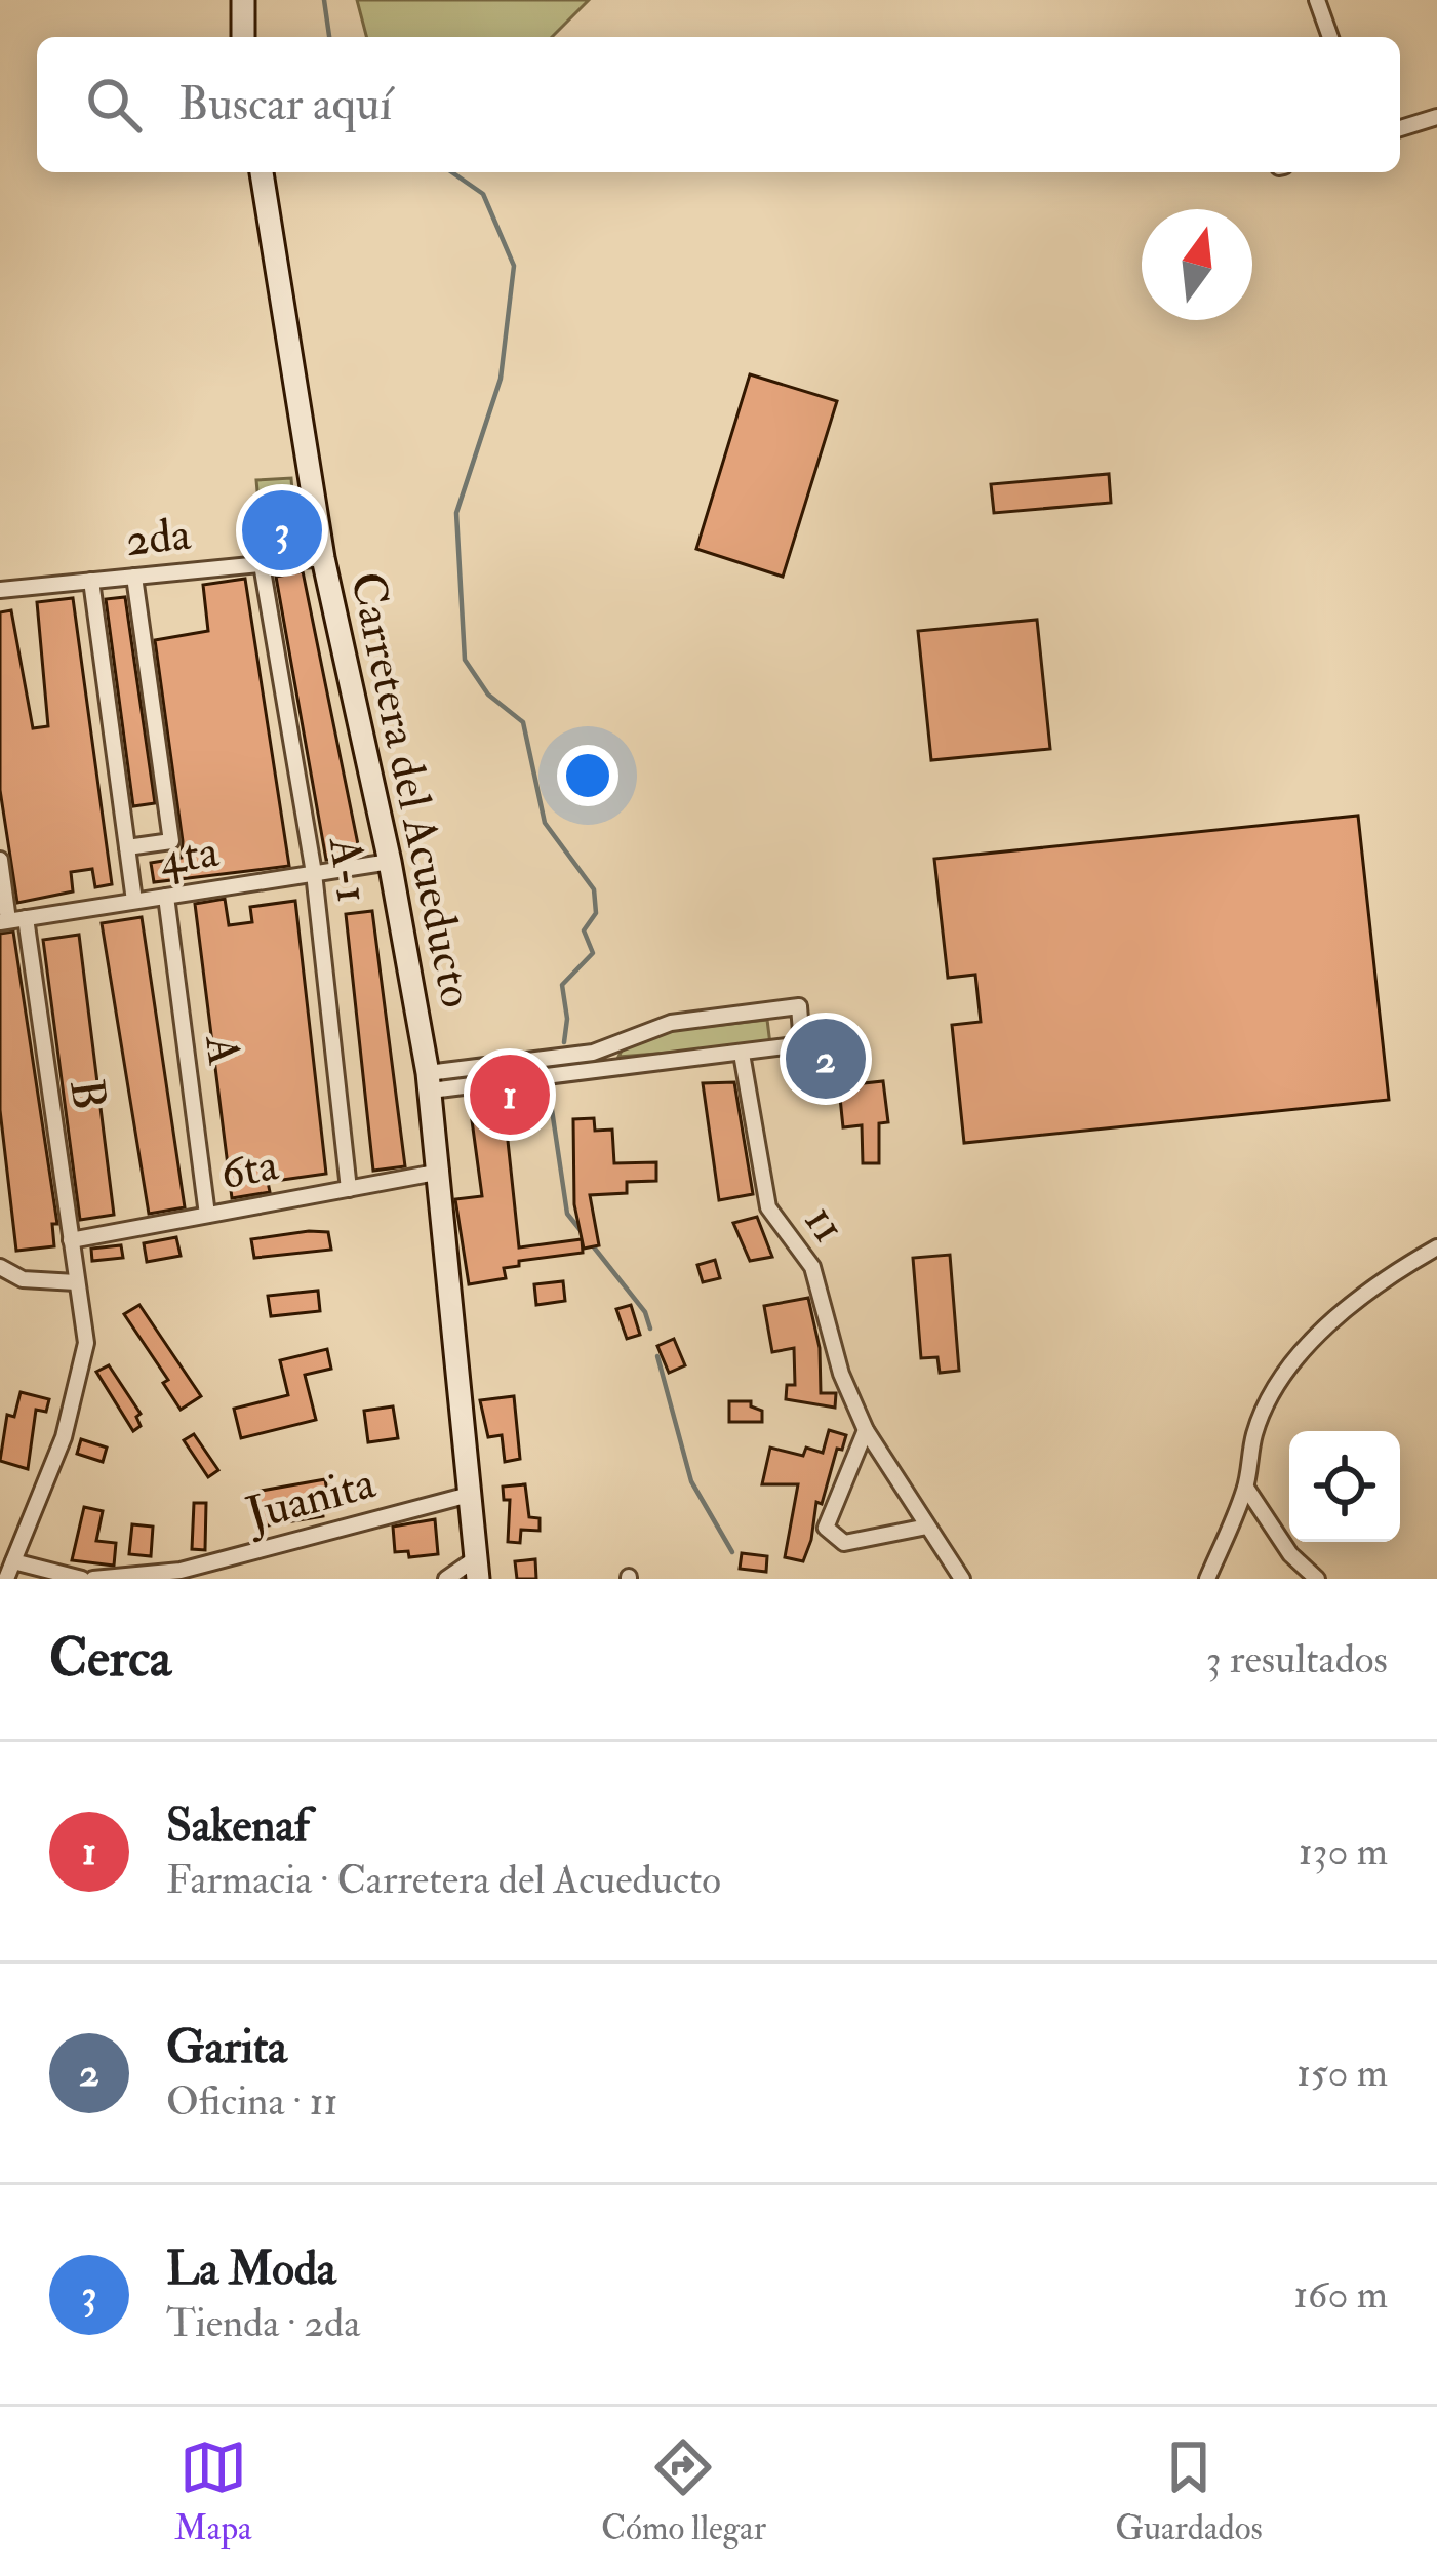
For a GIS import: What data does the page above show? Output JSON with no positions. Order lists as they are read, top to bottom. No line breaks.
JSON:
{"streets":{"street":["2da","Carretera del Acueducto","4ta","A-1","A","B","6ta","11","Juanita"]},"crossings":[["2da","Carretera del Acueducto"],["2da","A-1"],["Carretera del Acueducto","4ta"],["Carretera del Acueducto","6ta"],["Carretera del Acueducto","Juanita"],["4ta","A-1"],["4ta","A"],["4ta","B"],["A-1","6ta"],["A","6ta"],["B","6ta"]],"north":"top","page":{"search":"Buscar aquí","pins":["3","2","1"],"heading":["Cerca","3 resultados"],"list":[{"mark":"1","name":"Sakenaf","note":"Farmacia · Carretera del Acueducto","value":"130 m"},{"mark":"2","name":"Garita","note":"Oficina · 11","value":"150 m"},{"mark":"3","name":"La Moda","note":"Tienda · 2da","value":"160 m"}],"nav":["Mapa","Cómo llegar","Guardados"]}}
